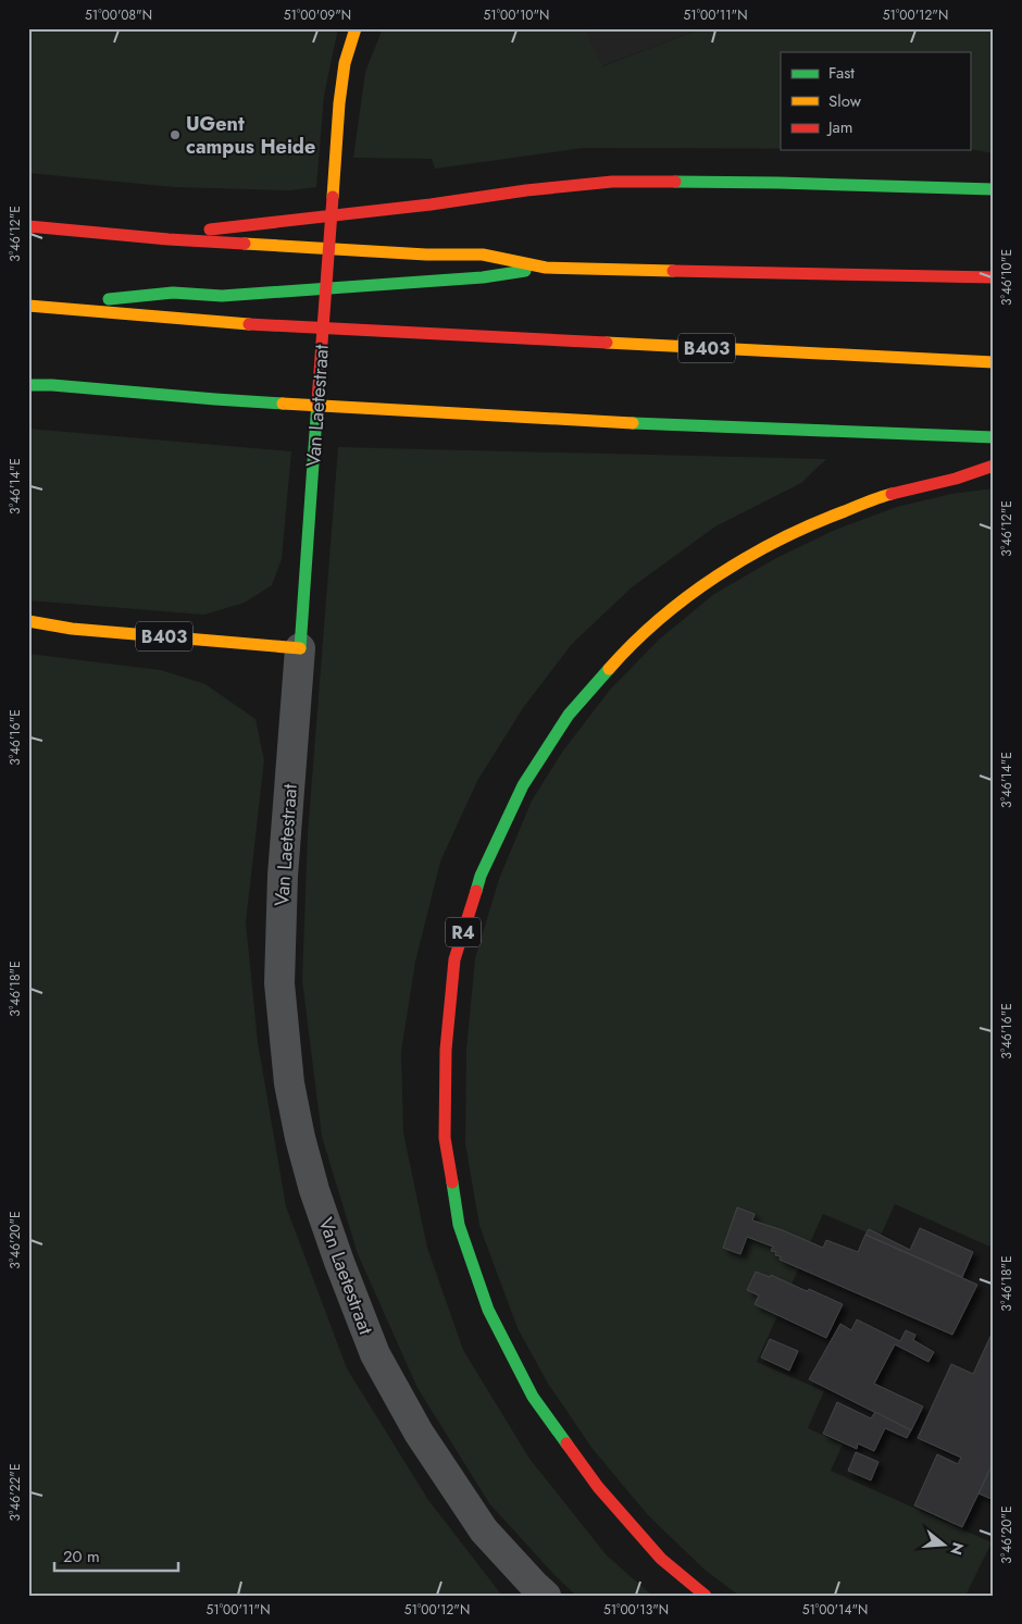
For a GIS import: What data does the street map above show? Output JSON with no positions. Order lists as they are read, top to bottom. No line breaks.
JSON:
{"streets":{"main road":["B403","Van Laetestraat","R4"]},"crossings":[["B403","Van Laetestraat"]],"places":["UGent campus Heide"],"legend":["Fast","Slow","Jam"],"scale_bar":"20 m","north":"right","coordinates":["51°00'08\"N","51°00'09\"N","51°00'10\"N","51°00'11\"N","51°00'12\"N","3°46'12\"E","3°46'10\"E","3°46'14\"E","3°46'16\"E","3°46'18\"E","3°46'20\"E","3°46'22\"E","51°00'13\"N","51°00'14\"N"]}
